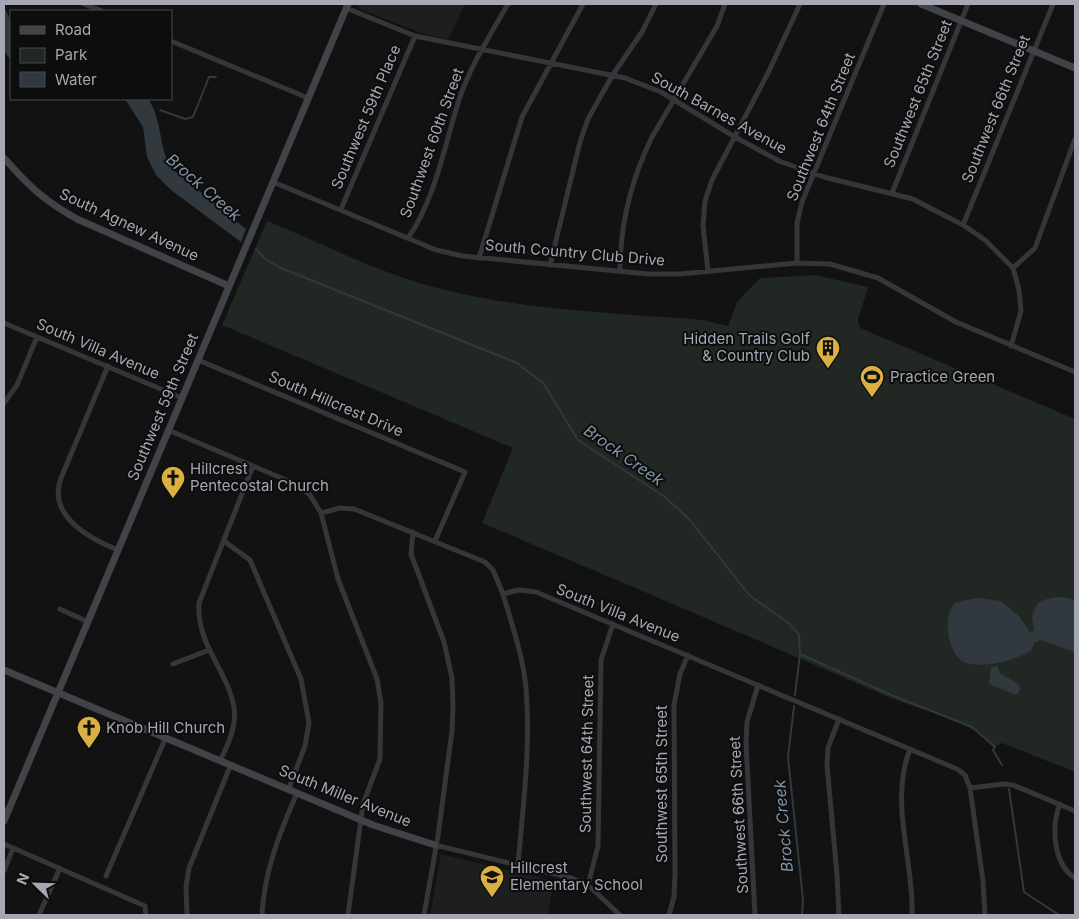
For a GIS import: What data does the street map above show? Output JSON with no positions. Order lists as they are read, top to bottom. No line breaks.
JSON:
{"streets":{"main road":["South Agnew Avenue","Southwest 59th Street","South Miller Avenue"],"street":["Southwest 65th Street","Southwest 66th Street","South Barnes Avenue","Southwest 59th Place","Southwest 64th Street","Southwest 60th Street","South Country Club Drive","South Villa Avenue","South Hillcrest Drive"]},"crossings":[["Southwest 65th Street","South Barnes Avenue"],["Southwest 65th Street","South Villa Avenue"],["Southwest 66th Street","South Barnes Avenue"],["Southwest 66th Street","South Villa Avenue"],["South Barnes Avenue","Southwest 59th Place"],["South Barnes Avenue","Southwest 64th Street"],["South Barnes Avenue","Southwest 60th Street"],["South Barnes Avenue","South Country Club Drive"],["South Barnes Avenue","Southwest 59th Street"],["Southwest 59th Place","South Country Club Drive"],["Southwest 64th Street","South Country Club Drive"],["Southwest 64th Street","South Villa Avenue"],["Southwest 64th Street","South Miller Avenue"],["Southwest 60th Street","South Country Club Drive"],["South Agnew Avenue","Southwest 59th Street"],["South Country Club Drive","Southwest 59th Street"],["South Villa Avenue","Southwest 59th Street"],["South Hillcrest Drive","Southwest 59th Street"],["Southwest 59th Street","South Miller Avenue"]],"water":["Brock Creek"],"places":{"building":["Hidden Trails Golf & Country Club"],"sports":["Practice Green"],"church":["Hillcrest Pentecostal Church","Knob Hill Church"],"school or university":["Hillcrest Elementary School"]},"legend":["Road","Park","Water"],"north":"top left"}
